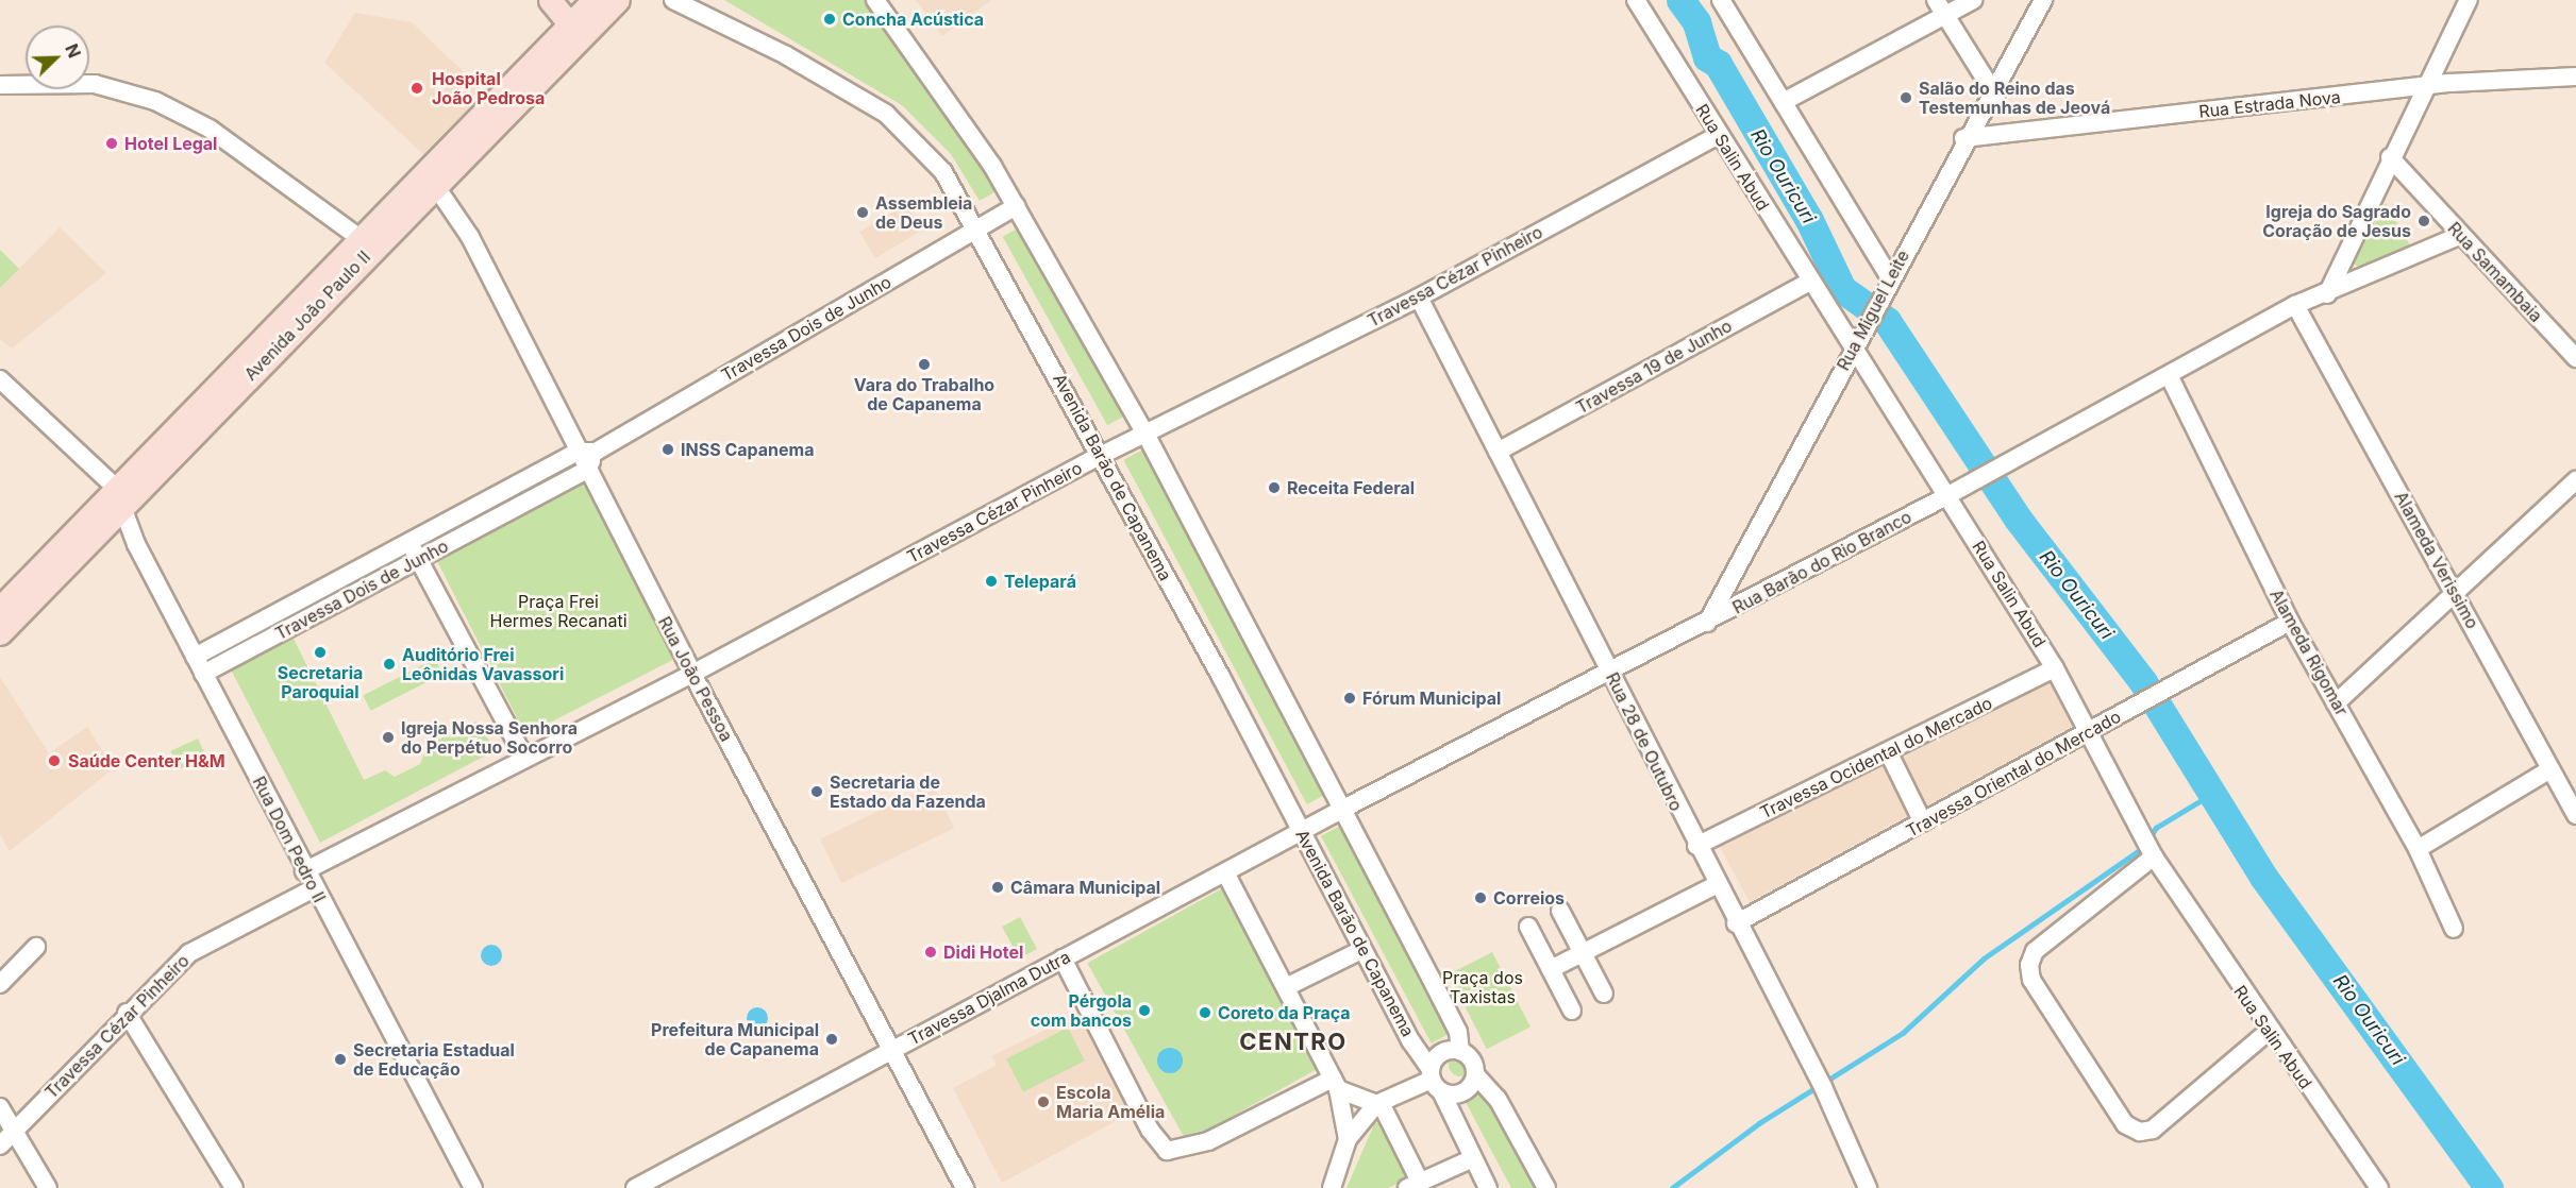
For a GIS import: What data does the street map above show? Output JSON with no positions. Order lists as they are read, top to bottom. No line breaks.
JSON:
{"streets":{"main road":["Avenida João Paulo II"],"street":["Rua Estrada Nova","Rua Salin Abud","Rua Samambaia","Travessa Cézar Pinheiro","Rua Miguel Leite","Travessa Dois de Junho","Travessa 19 de Junho","Avenida Barão de Capanema","Alameda Verissimo","Rua Barão do Rio Branco","Alameda Rigomar","Rua João Pessoa","Rua 28 de Outubro","Travessa Ocidental do Mercado","Travessa Oriental do Mercado","Rua Dom Pedro II","Travessa Djalma Dutra"]},"crossings":[["Rua Estrada Nova","Rua Miguel Leite"],["Rua Salin Abud","Travessa Cézar Pinheiro"],["Rua Salin Abud","Rua Miguel Leite"],["Rua Salin Abud","Travessa 19 de Junho"],["Rua Salin Abud","Rua Barão do Rio Branco"],["Rua Salin Abud","Travessa Ocidental do Mercado"],["Rua Salin Abud","Travessa Oriental do Mercado"],["Rua Samambaia","Rua Barão do Rio Branco"],["Travessa Cézar Pinheiro","Avenida Barão de Capanema"],["Travessa Cézar Pinheiro","Rua João Pessoa"],["Travessa Cézar Pinheiro","Rua 28 de Outubro"],["Travessa Cézar Pinheiro","Rua Dom Pedro II"],["Rua Miguel Leite","Rua Barão do Rio Branco"],["Avenida João Paulo II","Rua João Pessoa"],["Avenida João Paulo II","Rua Dom Pedro II"],["Travessa Dois de Junho","Avenida Barão de Capanema"],["Travessa Dois de Junho","Rua João Pessoa"],["Travessa Dois de Junho","Rua Dom Pedro II"],["Travessa 19 de Junho","Rua 28 de Outubro"],["Avenida Barão de Capanema","Travessa Djalma Dutra"],["Alameda Verissimo","Rua Barão do Rio Branco"],["Rua Barão do Rio Branco","Alameda Rigomar"],["Rua Barão do Rio Branco","Rua 28 de Outubro"],["Rua Barão do Rio Branco","Travessa Djalma Dutra"],["Alameda Rigomar","Travessa Oriental do Mercado"],["Rua João Pessoa","Travessa Djalma Dutra"],["Rua 28 de Outubro","Travessa Ocidental do Mercado"],["Rua 28 de Outubro","Travessa Oriental do Mercado"]],"districts":["CENTRO"],"water":["Rio Ouricuri"],"parks":["Praça Frei Hermes Recanati","Praça dos Taxistas"],"places":["Concha Acústica","Hospital João Pedrosa","Salão do Reino das Testemunhas de Jeová","Hotel Legal","Assembleia de Deus","Igreja do Sagrado Coração de Jesus","Vara do Trabalho de Capanema","INSS Capanema","Receita Federal","Telepará","Secretaria Paroquial","Auditório Frei Leônidas Vavassori","Fórum Municipal","Igreja Nossa Senhora do Perpétuo Socorro","Saúde Center H&M","Secretaria de Estado da Fazenda","Câmara Municipal","Correios","Didi Hotel","Pérgola com bancos","Coreto da Praça","Prefeitura Municipal de Capanema","Secretaria Estadual de Educação","Escola Maria Amélia"],"north":"top right"}
